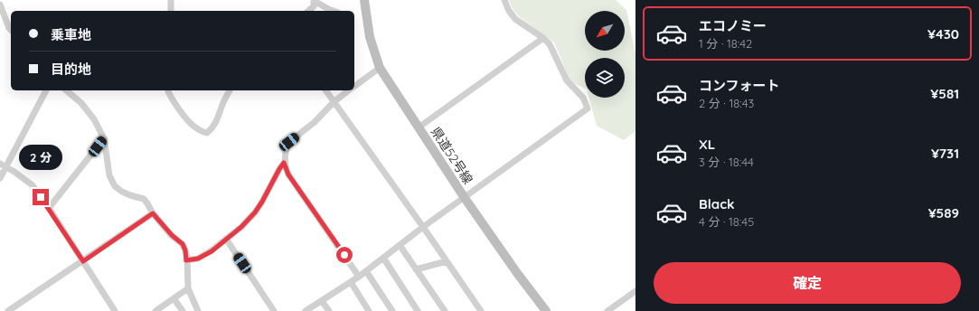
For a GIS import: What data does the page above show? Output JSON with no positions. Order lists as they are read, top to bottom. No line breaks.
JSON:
{"streets":{"main road":["県道52号線"]},"north":"bottom left","page":{"list":[{"name":"エコノミー","note":"1 分 · 18:42","value":"¥430"},{"name":"コンフォート","note":"2 分 · 18:43","value":"¥581"},{"name":"XL","note":"3 分 · 18:44","value":"¥731"},{"name":"Black","note":"4 分 · 18:45","value":"¥589"}],"banner":["乗車地","目的地"],"bubble":"2 分","buttons":"確定"}}
